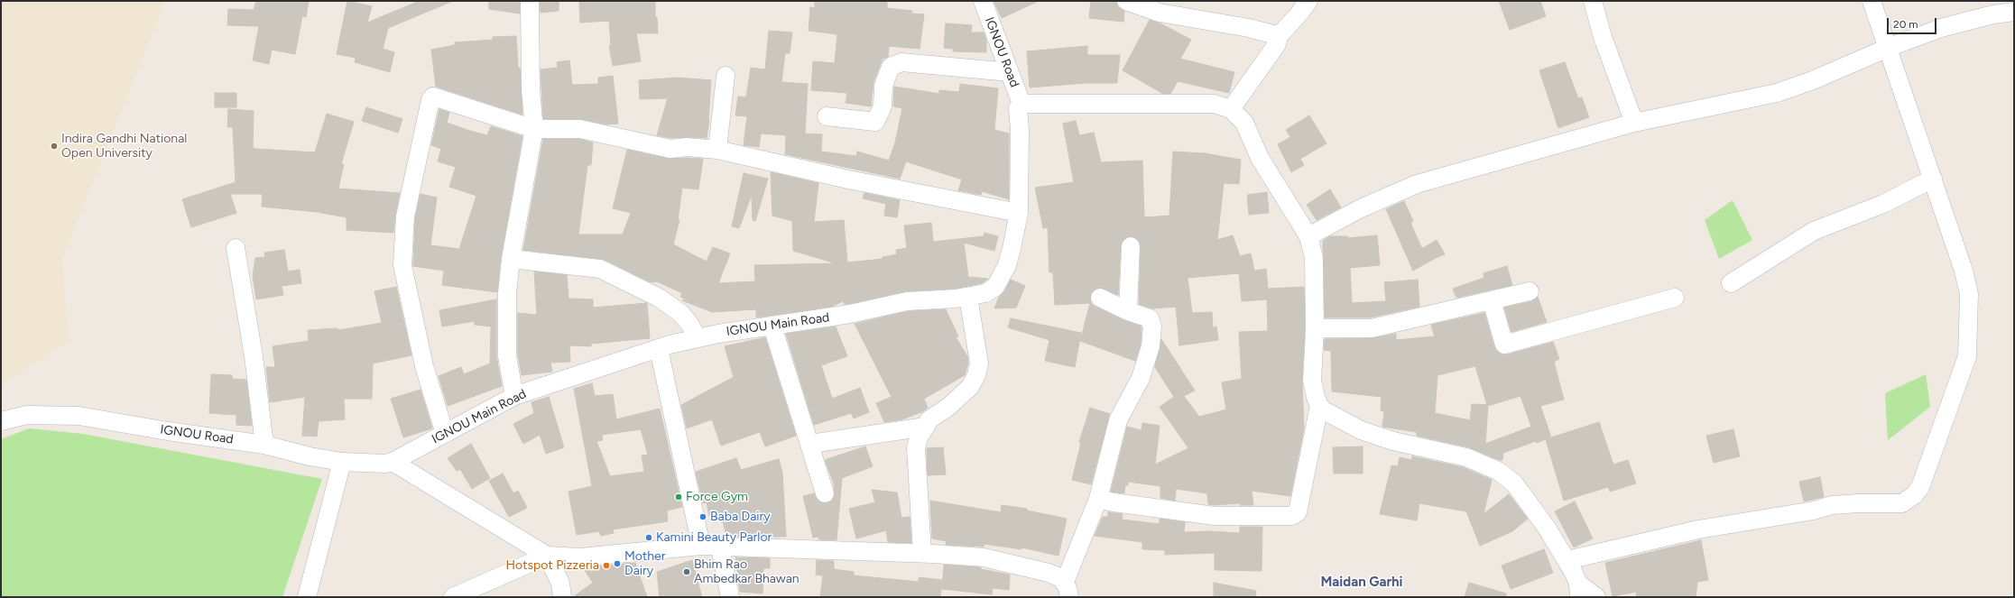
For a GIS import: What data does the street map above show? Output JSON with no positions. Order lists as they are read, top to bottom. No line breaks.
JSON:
{"streets":{"street":["IGNOU Road","IGNOU Main Road"]},"crossings":[["IGNOU Road","IGNOU Main Road"]],"districts":["Maidan Garhi"],"places":["Indira Gandhi National Open University","Force Gym","Baba Dairy","Kamini Beauty Parlor","Mother Dairy","Hotspot Pizzeria","Bhim Rao Ambedkar Bhawan"],"scale_bar":"20 m"}
